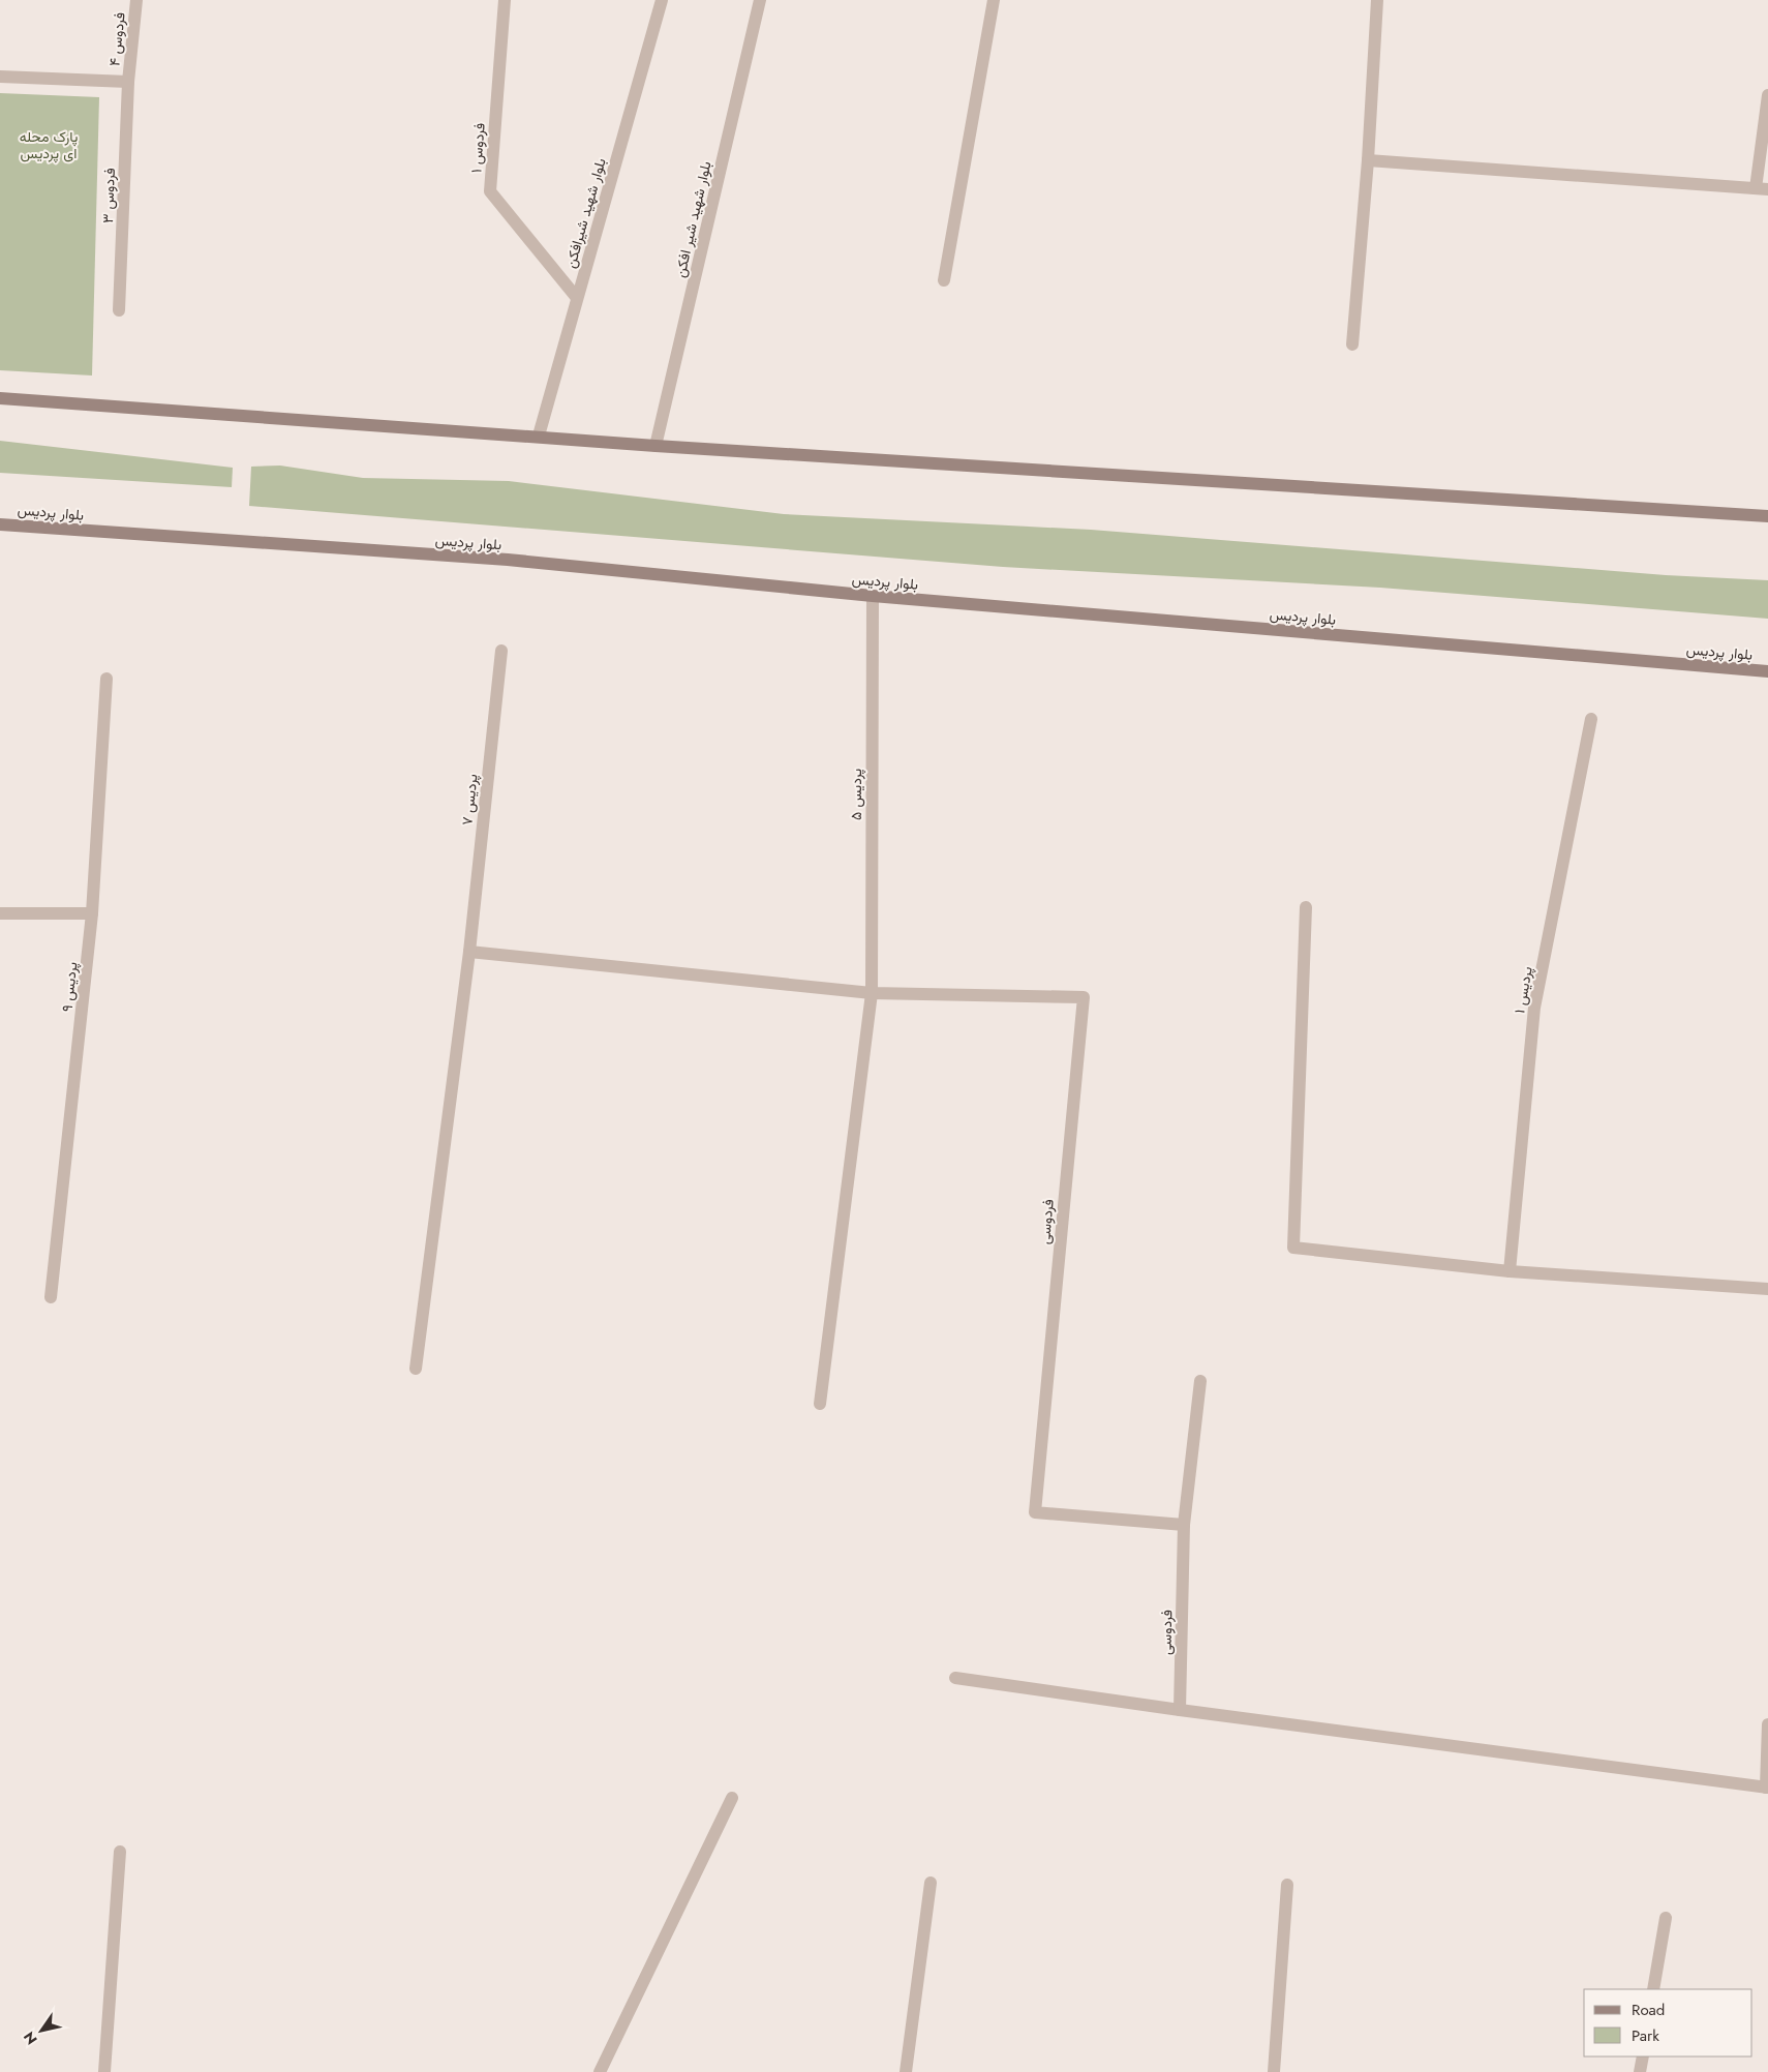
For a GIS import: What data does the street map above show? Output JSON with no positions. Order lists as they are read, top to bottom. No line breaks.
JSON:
{"streets":{"main road":["بلوار پردیس"],"street":["فردوس ۴","فردوس ۱","فردوس ۳","بلوار شهید شیرافکن","بلوار شهید شیر افکن","پردیس ۵","پردیس ۷","پردیس ۹","پردیس ۱","فردوسی"]},"crossings":[["فردوس ۴","فردوس ۳"],["فردوس ۱","بلوار شهید شیرافکن"],["بلوار پردیس","پردیس ۵"],["پردیس ۵","فردوسی"]],"parks":["پارک محله ای پردیس"],"legend":["Road","Park"],"north":"bottom left"}
